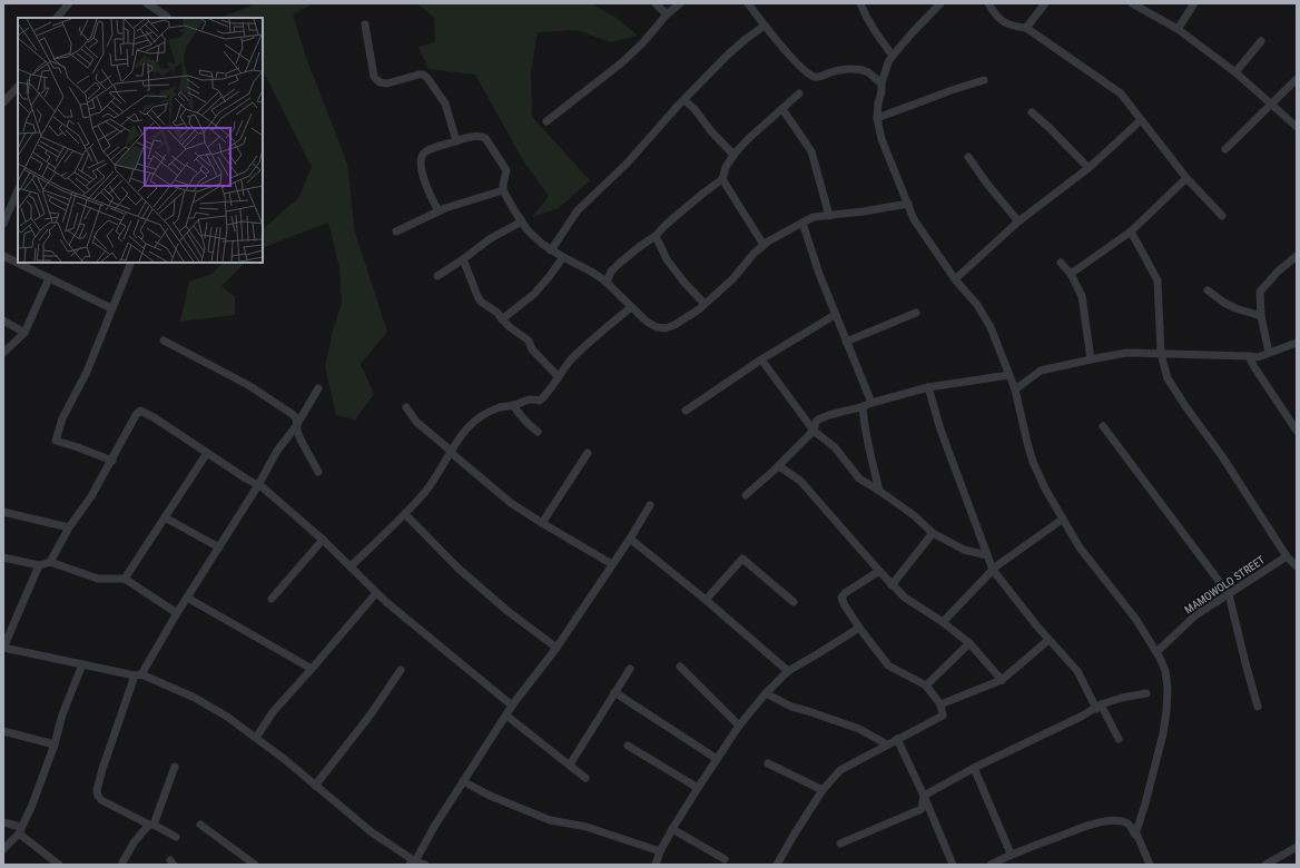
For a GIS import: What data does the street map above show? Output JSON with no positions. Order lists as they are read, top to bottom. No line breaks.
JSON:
{"streets":{"street":["MAMOWOLO STREET"]}}
